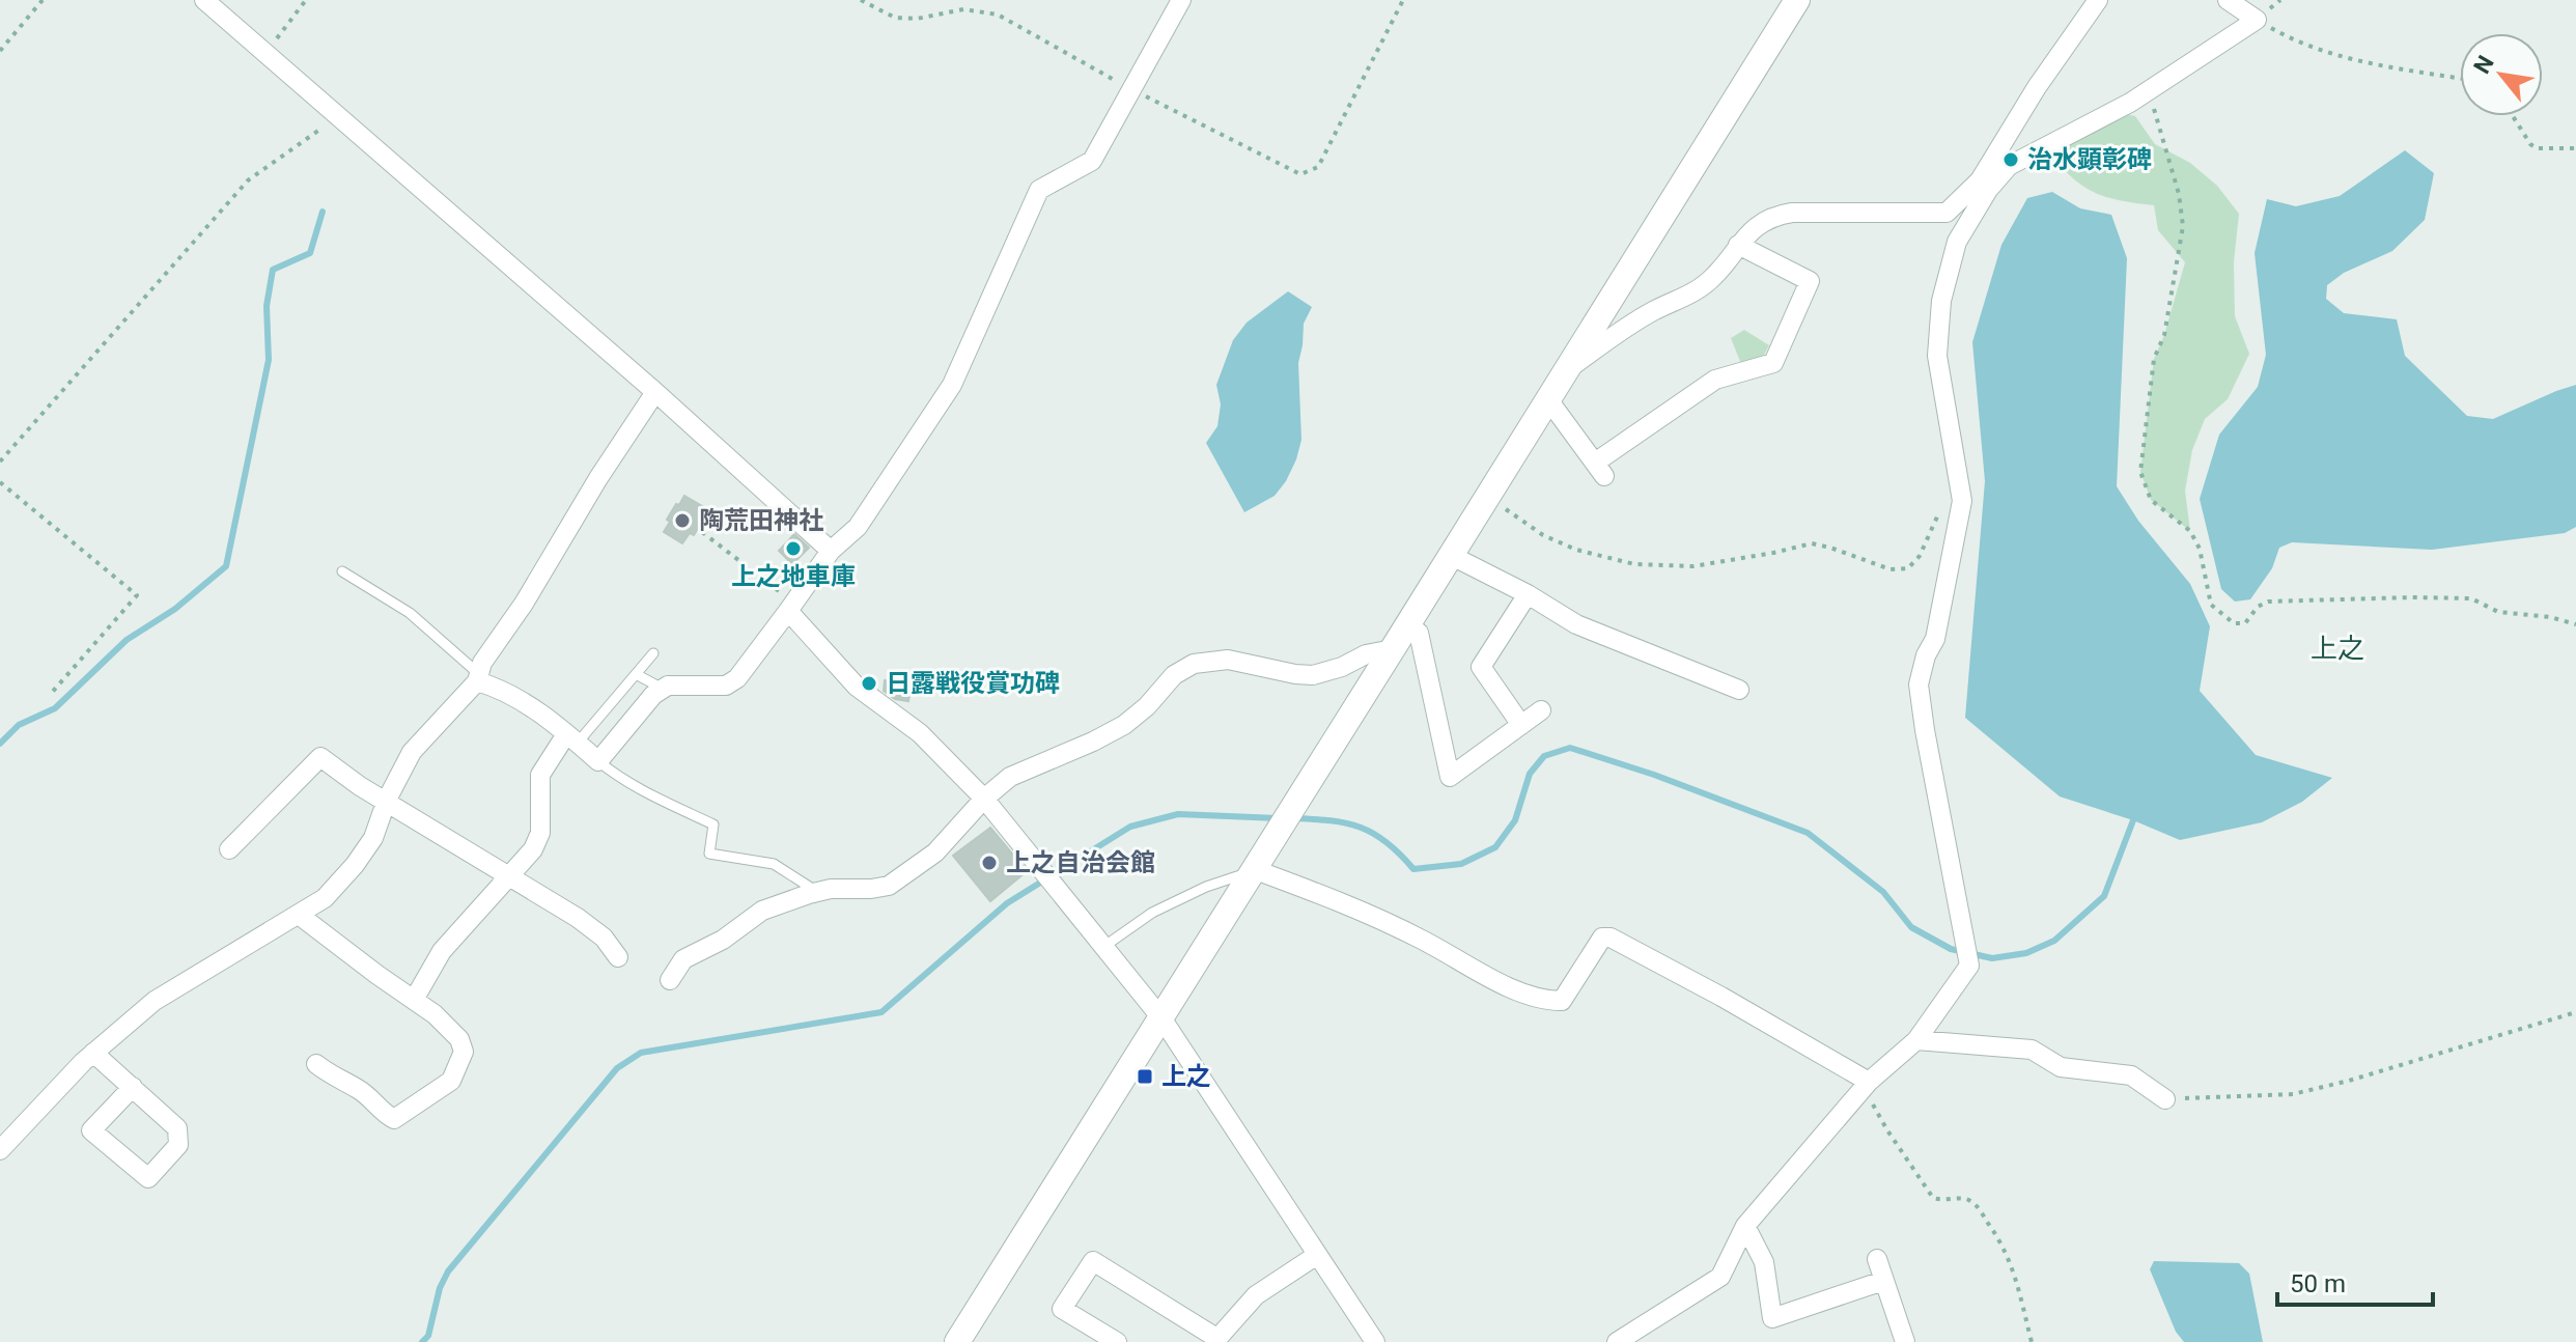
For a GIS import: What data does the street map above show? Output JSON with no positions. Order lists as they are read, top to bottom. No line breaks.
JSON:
{"districts":["上之"],"places":{"other":["治水顕彰碑","陶荒田神社","上之地車庫","日露戦役賞功碑","上之自治会館"],"transit":["上之"]},"scale_bar":"50 m","north":"top left"}
